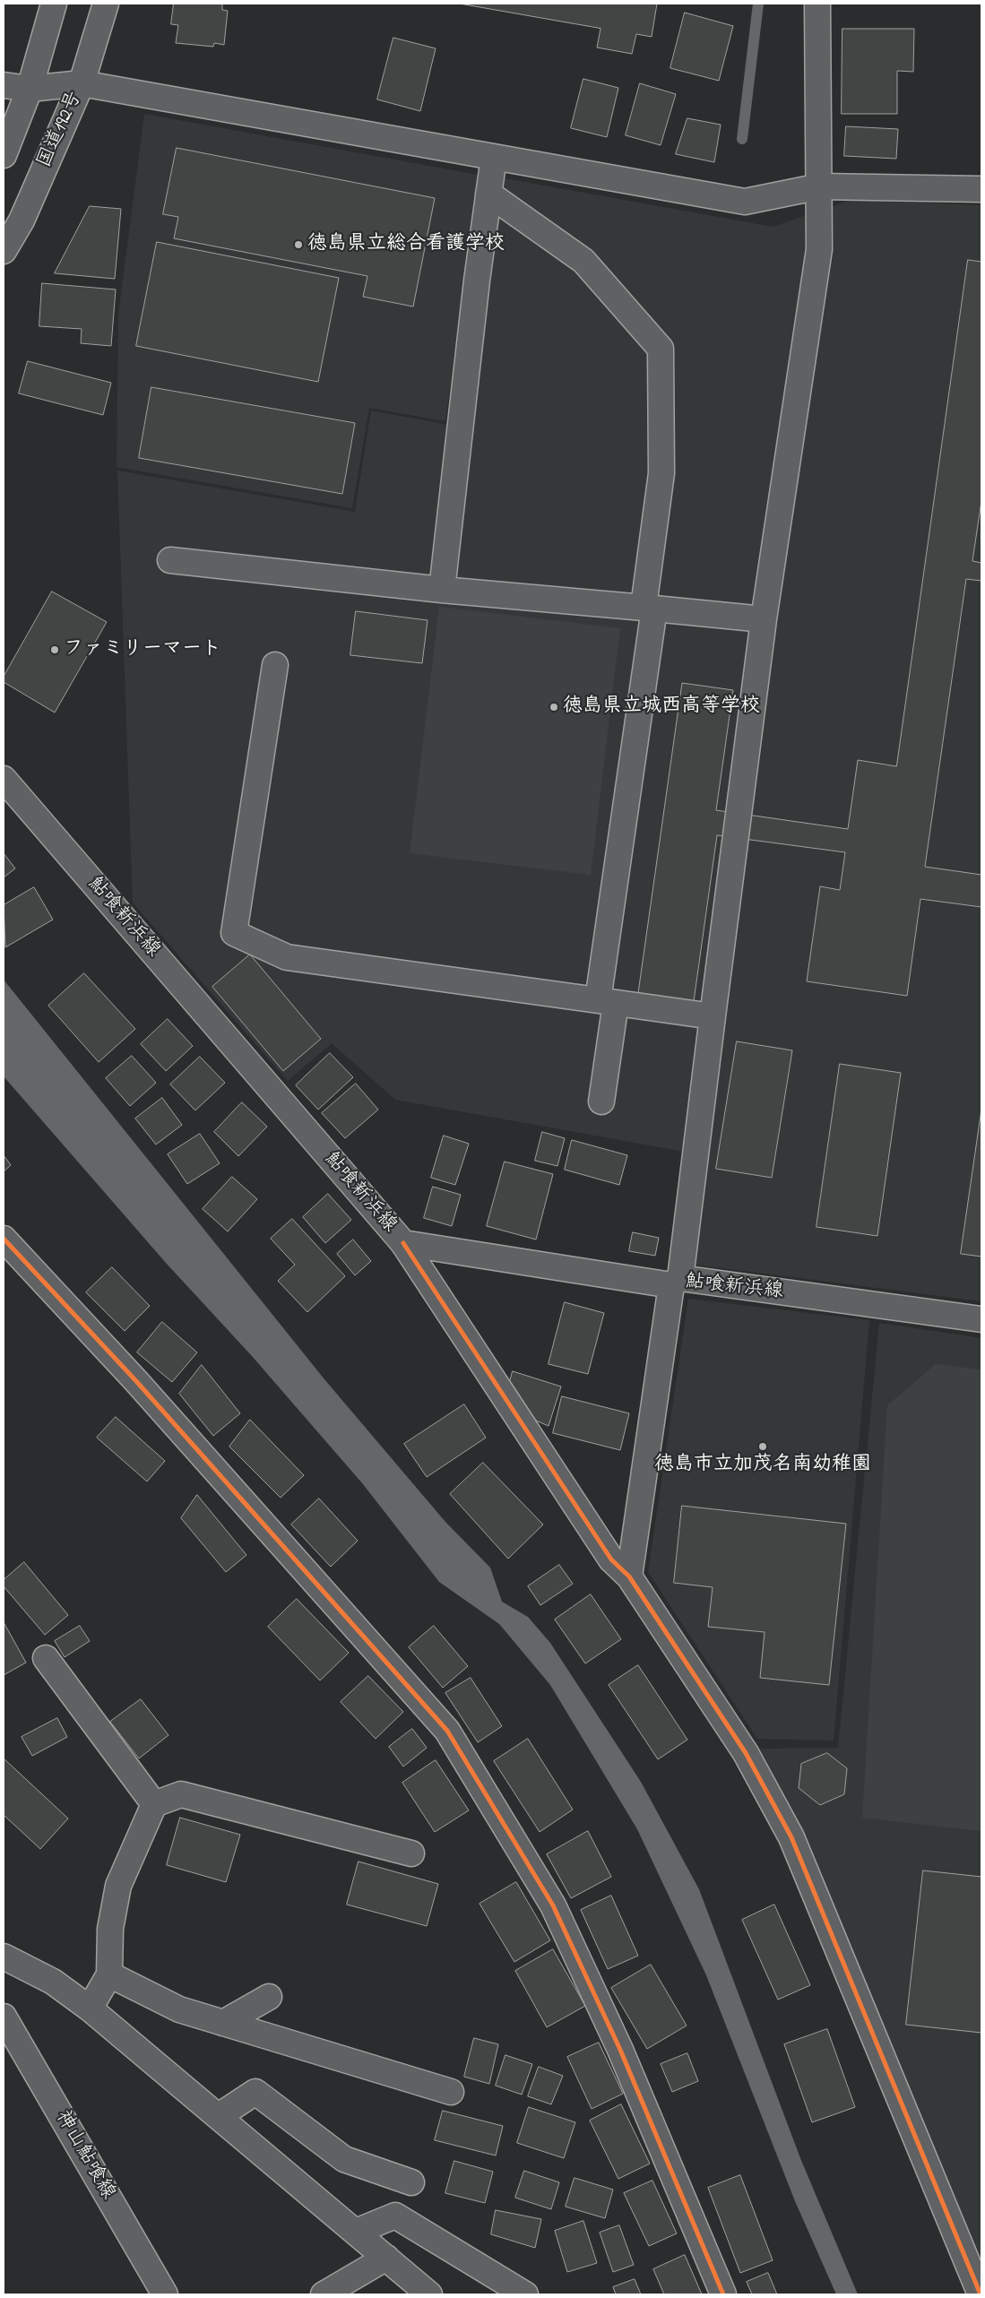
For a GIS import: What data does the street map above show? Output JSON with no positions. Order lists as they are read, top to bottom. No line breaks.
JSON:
{"streets":{"main road":["国道192号","鮎喰新浜線","神山鮎喰線"]},"places":["徳島県立総合看護学校","ファミリーマート","徳島県立城西高等学校","徳島市立加茂名南幼稚園"]}
